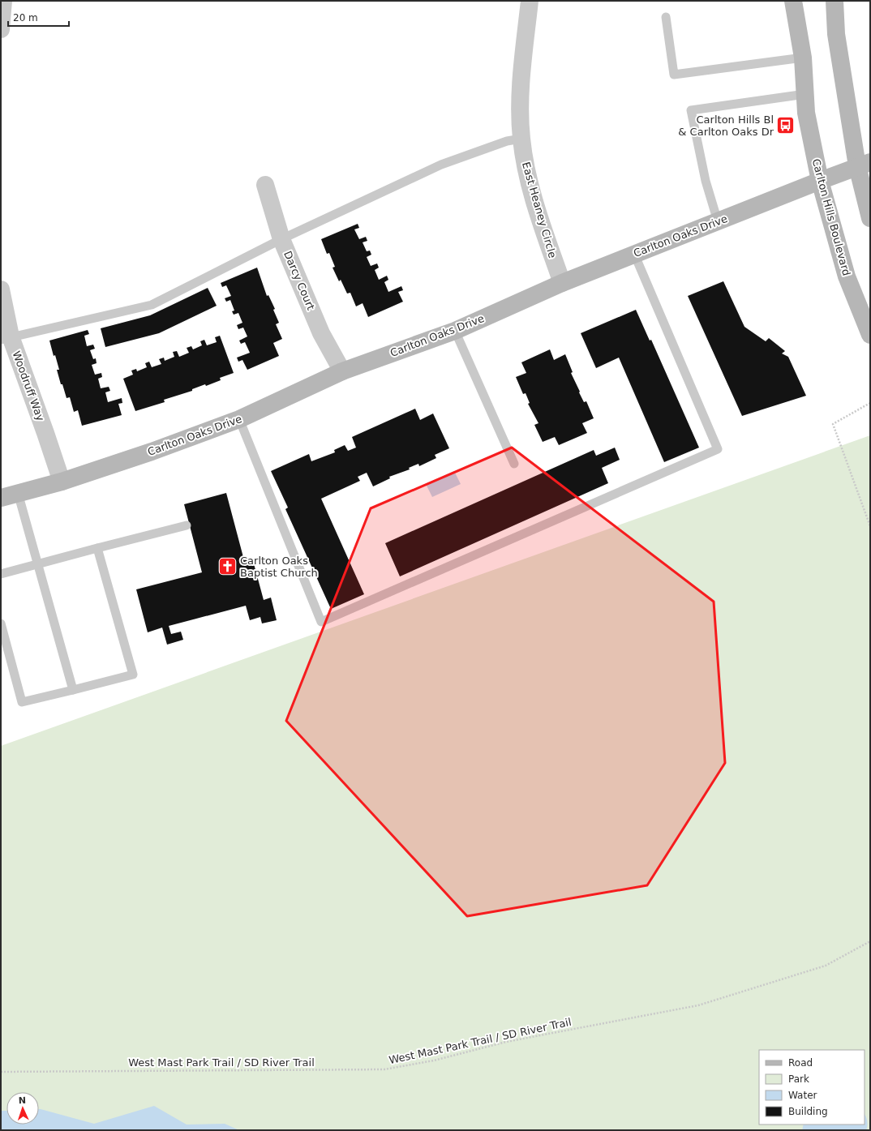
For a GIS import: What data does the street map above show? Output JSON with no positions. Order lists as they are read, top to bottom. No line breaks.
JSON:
{"streets":{"main road":["Carlton Hills Boulevard","Carlton Oaks Drive"],"street":["East Heaney Circle","Darcy Court","Woodruff Way"],"path":["West Mast Park Trail / SD River Trail"]},"crossings":[["East Heaney Circle","Carlton Oaks Drive"],["Carlton Hills Boulevard","Carlton Oaks Drive"],["Carlton Oaks Drive","Darcy Court"],["Carlton Oaks Drive","Woodruff Way"]],"places":{"bus stop":["Carlton Hills Bl & Carlton Oaks Dr"],"church":["Carlton Oaks Baptist Church"]},"legend":["Road","Park","Water","Building"],"scale_bar":"20 m","north":"top"}
